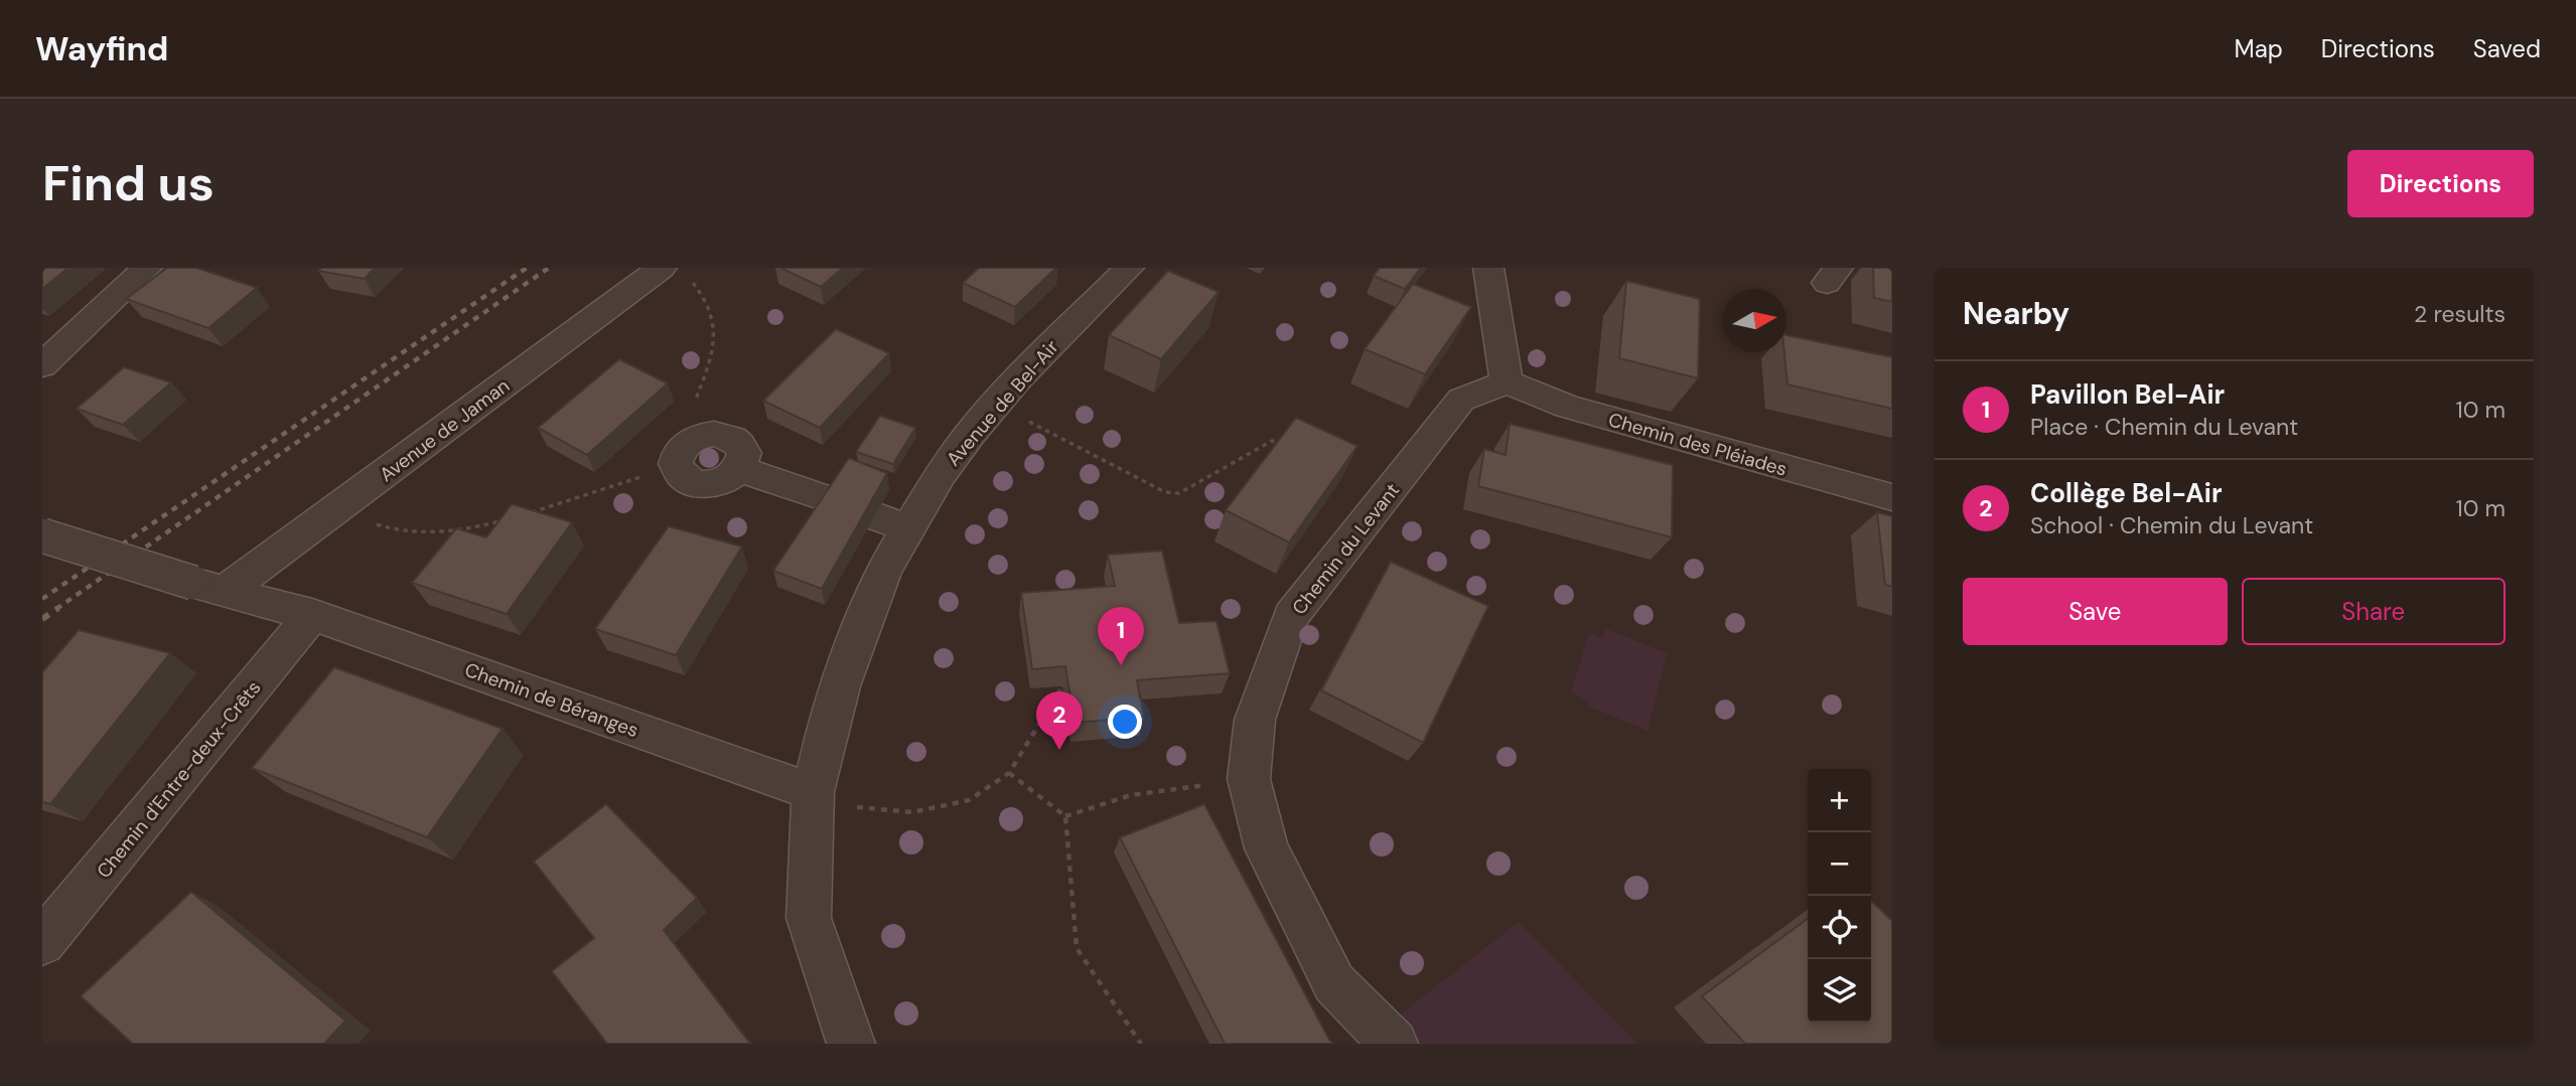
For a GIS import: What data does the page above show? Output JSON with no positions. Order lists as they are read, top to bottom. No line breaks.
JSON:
{"streets":{"street":["Avenue de Bel-Air","Avenue de Jaman","Chemin des Pléiades","Chemin du Levant","Chemin de Béranges","Chemin d'Entre-deux-Crêts"]},"crossings":[["Avenue de Bel-Air","Chemin de Béranges"],["Avenue de Jaman","Chemin de Béranges"],["Chemin des Pléiades","Chemin du Levant"],["Chemin de Béranges","Chemin d'Entre-deux-Crêts"]],"north":"right","page":{"header":"Wayfind","nav":["Map","Directions","Saved"],"buttons":["Directions",["Save","Share"]],"title":"Find us","heading":["Nearby","2 results"],"list":[{"mark":"1","name":"Pavillon Bel-Air","note":"Place · Chemin du Levant","value":"10 m"},{"mark":"2","name":"Collège Bel-Air","note":"School · Chemin du Levant","value":"10 m"}],"pins":["1","2"],"map_buttons":["+","−"]}}
